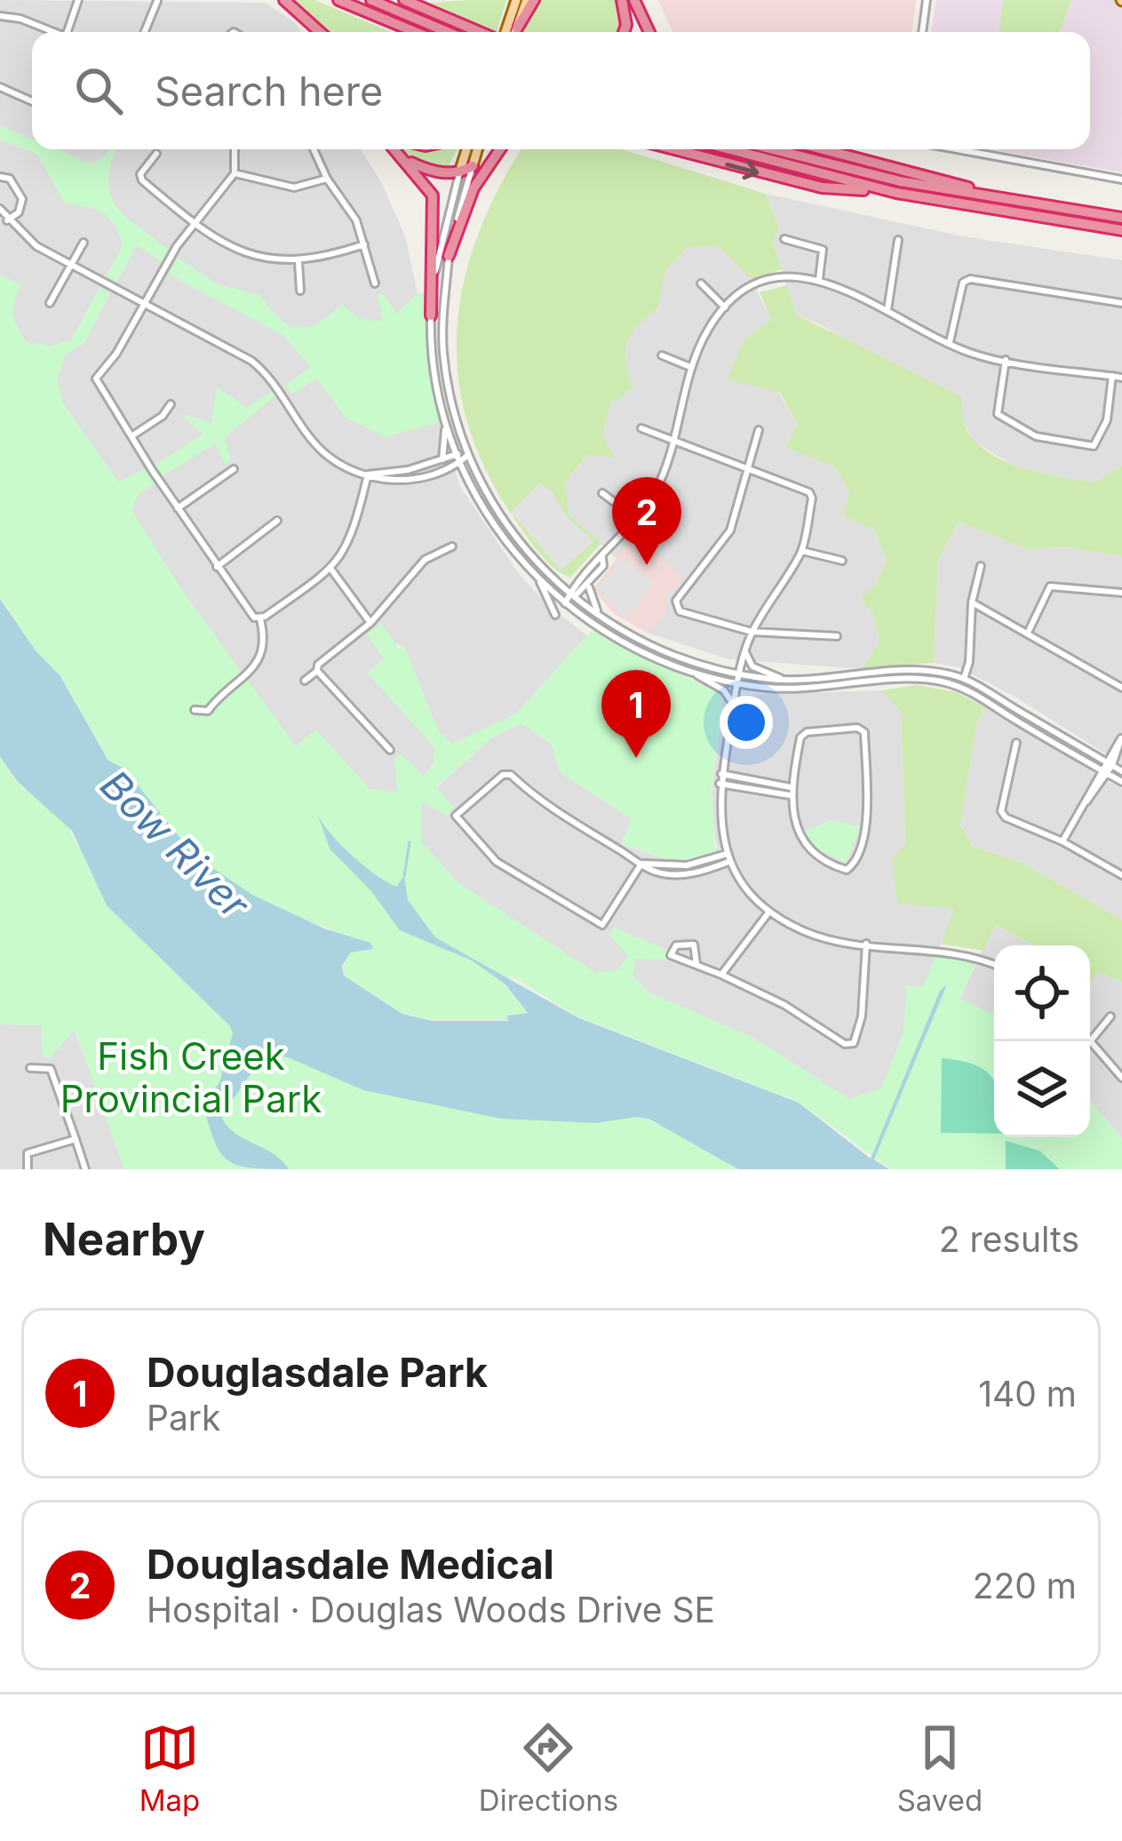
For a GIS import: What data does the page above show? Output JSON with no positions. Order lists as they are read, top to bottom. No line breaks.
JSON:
{"water":["Bow River"],"parks":["Fish Creek Provincial Park"],"page":{"search":"Search here","pins":["2","1"],"heading":["Nearby","2 results"],"list":[{"mark":"1","name":"Douglasdale Park","note":"Park","value":"140 m"},{"mark":"2","name":"Douglasdale Medical","note":"Hospital · Douglas Woods Drive SE","value":"220 m"}],"nav":["Map","Directions","Saved"]}}
